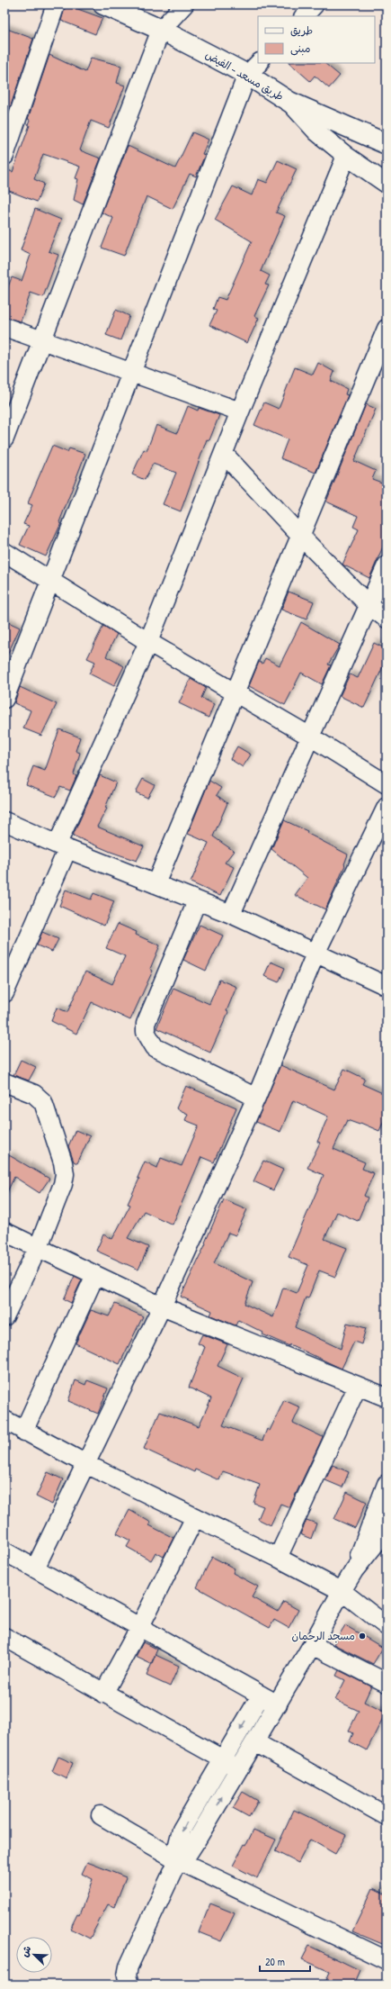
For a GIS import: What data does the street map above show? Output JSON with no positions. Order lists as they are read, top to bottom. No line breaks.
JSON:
{"streets":{"main road":["طريق مسعد - الفيض"]},"places":["مسجد الرحمان"],"legend":["طريق","مبنى"],"scale_bar":"20 m","north":"top left"}
